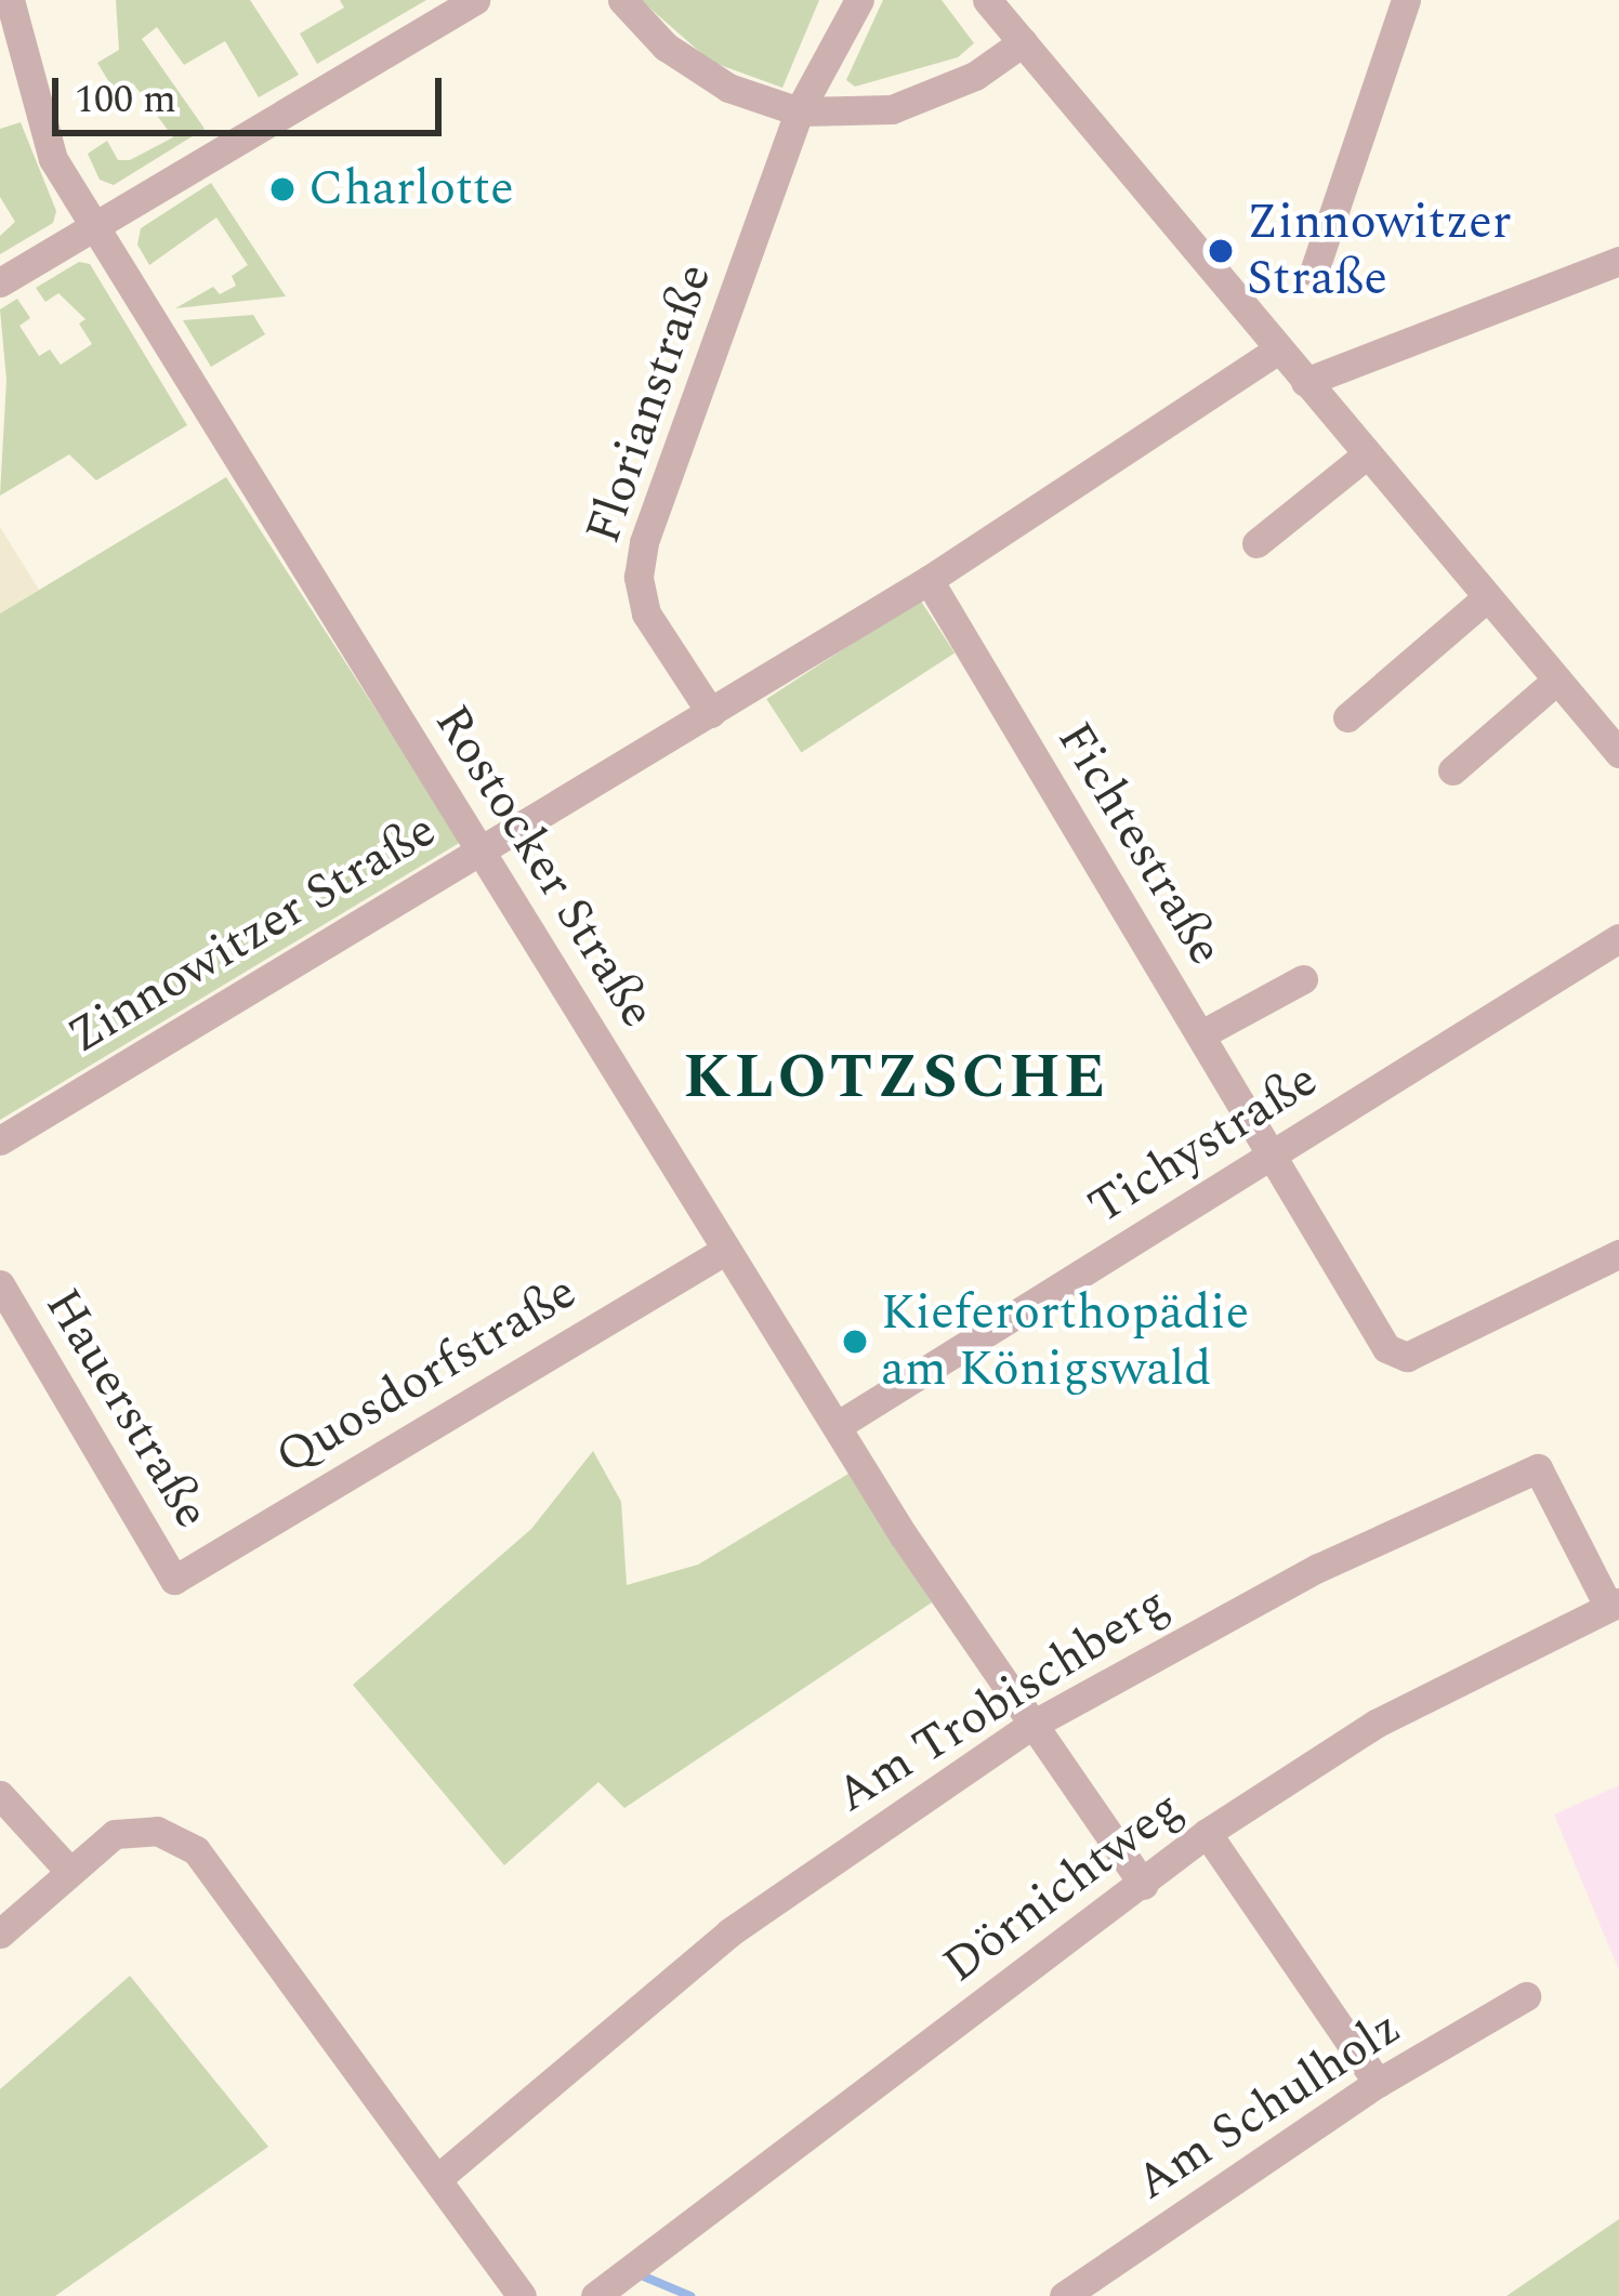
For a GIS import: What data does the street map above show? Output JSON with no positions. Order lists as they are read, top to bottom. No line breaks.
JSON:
{"streets":{"street":["Florianstraße","Fichtestraße","Rostocker Straße","Zinnowitzer Straße","Tichystraße","Quosdorfstraße","Hauerstraße","Am Trobischberg","Dörnichtweg","Am Schulholz"]},"crossings":[["Florianstraße","Zinnowitzer Straße"],["Fichtestraße","Zinnowitzer Straße"],["Fichtestraße","Tichystraße"],["Rostocker Straße","Zinnowitzer Straße"],["Rostocker Straße","Tichystraße"],["Rostocker Straße","Quosdorfstraße"],["Rostocker Straße","Am Trobischberg"],["Rostocker Straße","Dörnichtweg"],["Quosdorfstraße","Hauerstraße"],["Am Trobischberg","Dörnichtweg"]],"districts":["KLOTZSCHE"],"places":["Charlotte","Zinnowitzer Straße","Kieferorthopädie am Königswald"],"scale_bar":"100 m"}
